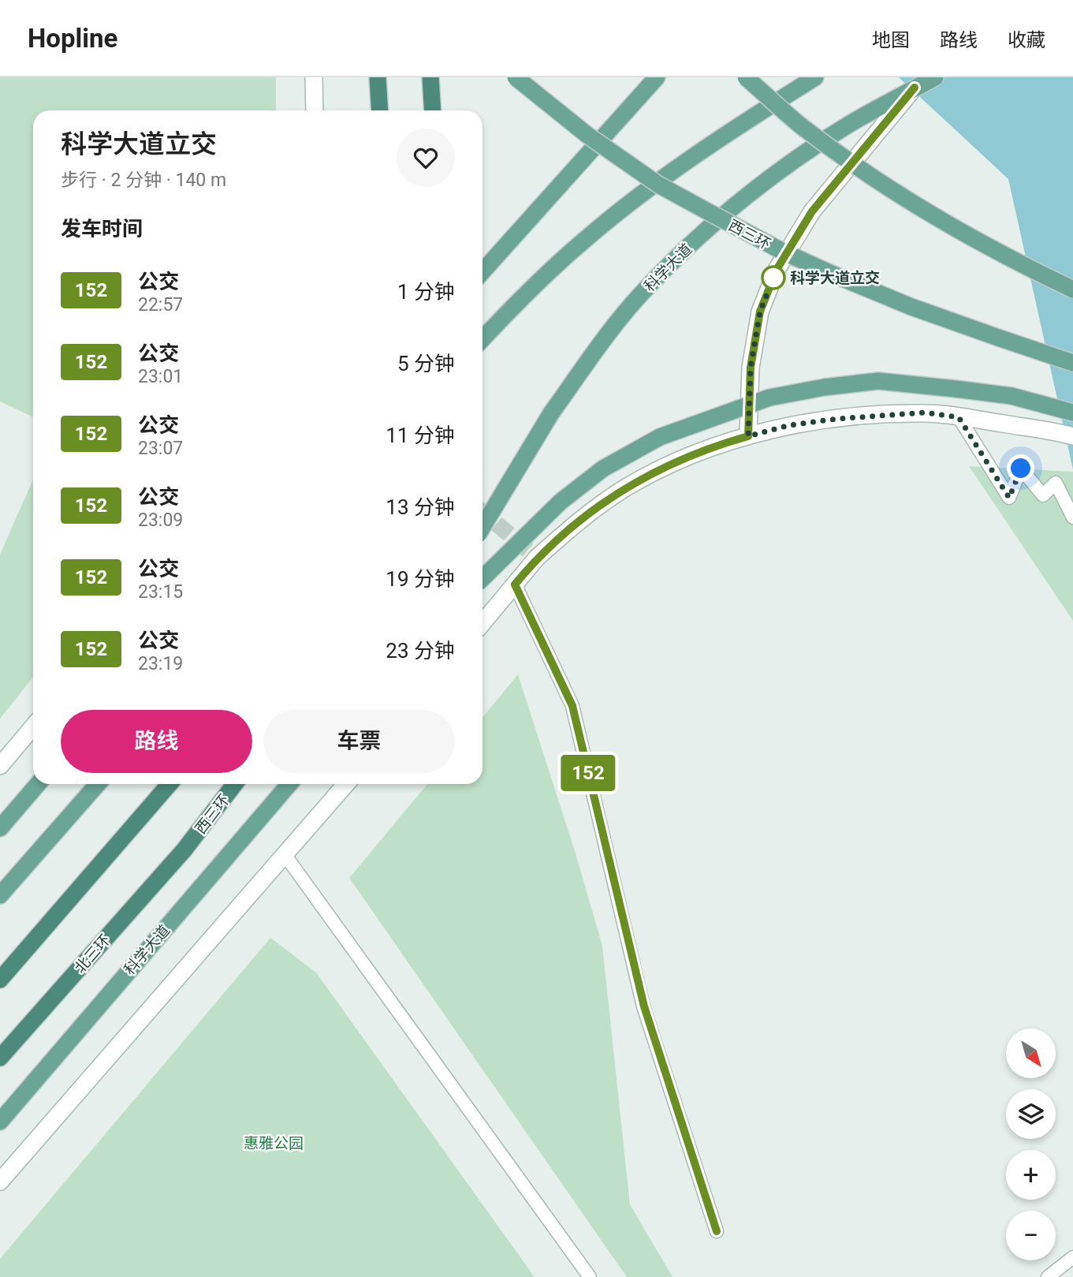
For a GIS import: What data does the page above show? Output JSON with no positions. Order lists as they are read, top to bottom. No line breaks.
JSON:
{"streets":{"highway":["西三环","北三环"],"main road":["科学大道"]},"crossings":[["西三环","北三环"]],"parks":["惠雅公园"],"places":["科学大道立交"],"lines":["bus line 152"],"north":"bottom right","page":{"header":"Hopline","nav":["地图","路线","收藏"],"on_map":"152","heading":[["科学大道立交","步行 · 2 分钟 · 140 m"],"发车时间"],"list":[{"mark":"152","name":"公交","note":"22:57","value":"1 分钟"},{"mark":"152","name":"公交","note":"23:01","value":"5 分钟"},{"mark":"152","name":"公交","note":"23:07","value":"11 分钟"},{"mark":"152","name":"公交","note":"23:09","value":"13 分钟"},{"mark":"152","name":"公交","note":"23:15","value":"19 分钟"},{"mark":"152","name":"公交","note":"23:19","value":"23 分钟"}],"buttons":["路线","车票"],"map_buttons":["+","−"]}}
